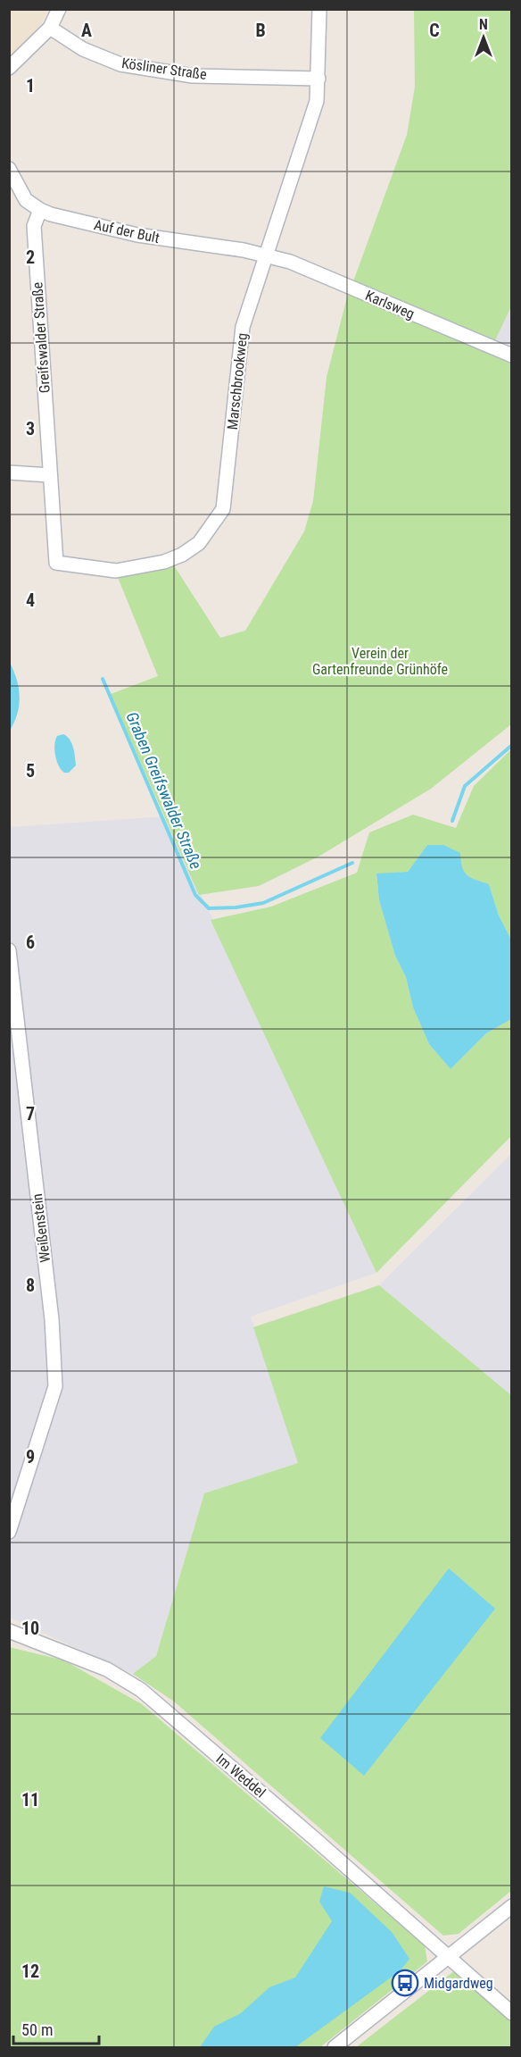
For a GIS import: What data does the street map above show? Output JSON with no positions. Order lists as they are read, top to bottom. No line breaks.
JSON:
{"streets":{"street":["Kösliner Straße","Auf der Bult","Karlsweg","Greifswalder Straße","Marschbrookweg","Weißenstein","Im Weddel"]},"crossings":[["Kösliner Straße","Marschbrookweg"],["Auf der Bult","Karlsweg"],["Auf der Bult","Greifswalder Straße"],["Auf der Bult","Marschbrookweg"],["Karlsweg","Marschbrookweg"],["Greifswalder Straße","Marschbrookweg"]],"water":["Graben Greifswalder Straße"],"parks":["Verein der Gartenfreunde Grünhöfe"],"places":{"bus stop":["Midgardweg"]},"scale_bar":"50 m","north":"top","grid":{"columns":["A","B","C"],"rows":["1","2","3","4","5","6","7","8","9","10","11","12"]}}
